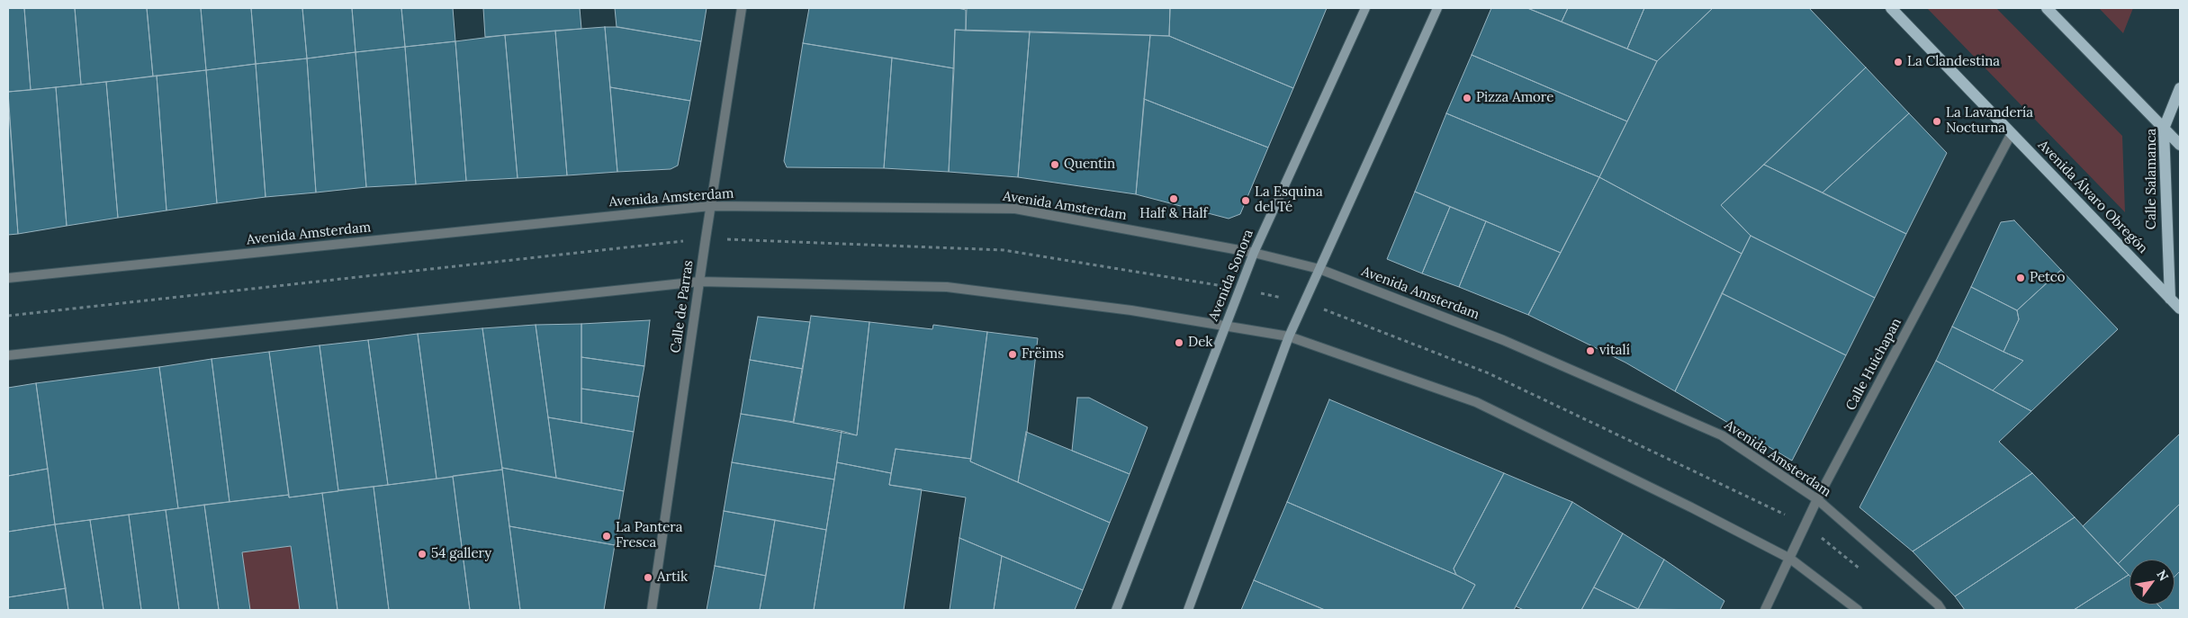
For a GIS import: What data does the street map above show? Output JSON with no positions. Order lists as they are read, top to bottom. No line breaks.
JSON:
{"streets":{"main road":["Calle Salamanca","Avenida Álvaro Obregón","Avenida Sonora"],"street":["Avenida Amsterdam","Calle de Parras","Calle Huichapan"]},"crossings":[["Calle Salamanca","Avenida Álvaro Obregón"],["Avenida Álvaro Obregón","Calle Huichapan"],["Avenida Amsterdam","Avenida Sonora"],["Avenida Amsterdam","Calle de Parras"],["Avenida Amsterdam","Calle Huichapan"]],"places":["La Clandestina","Pizza Amore","La Lavandería Nocturna","Quentin","Half & Half","La Esquina del Té","Petco","Dek","vitalí","Frëims","La Pantera Fresca","54 gallery","Artik"],"north":"top right"}
